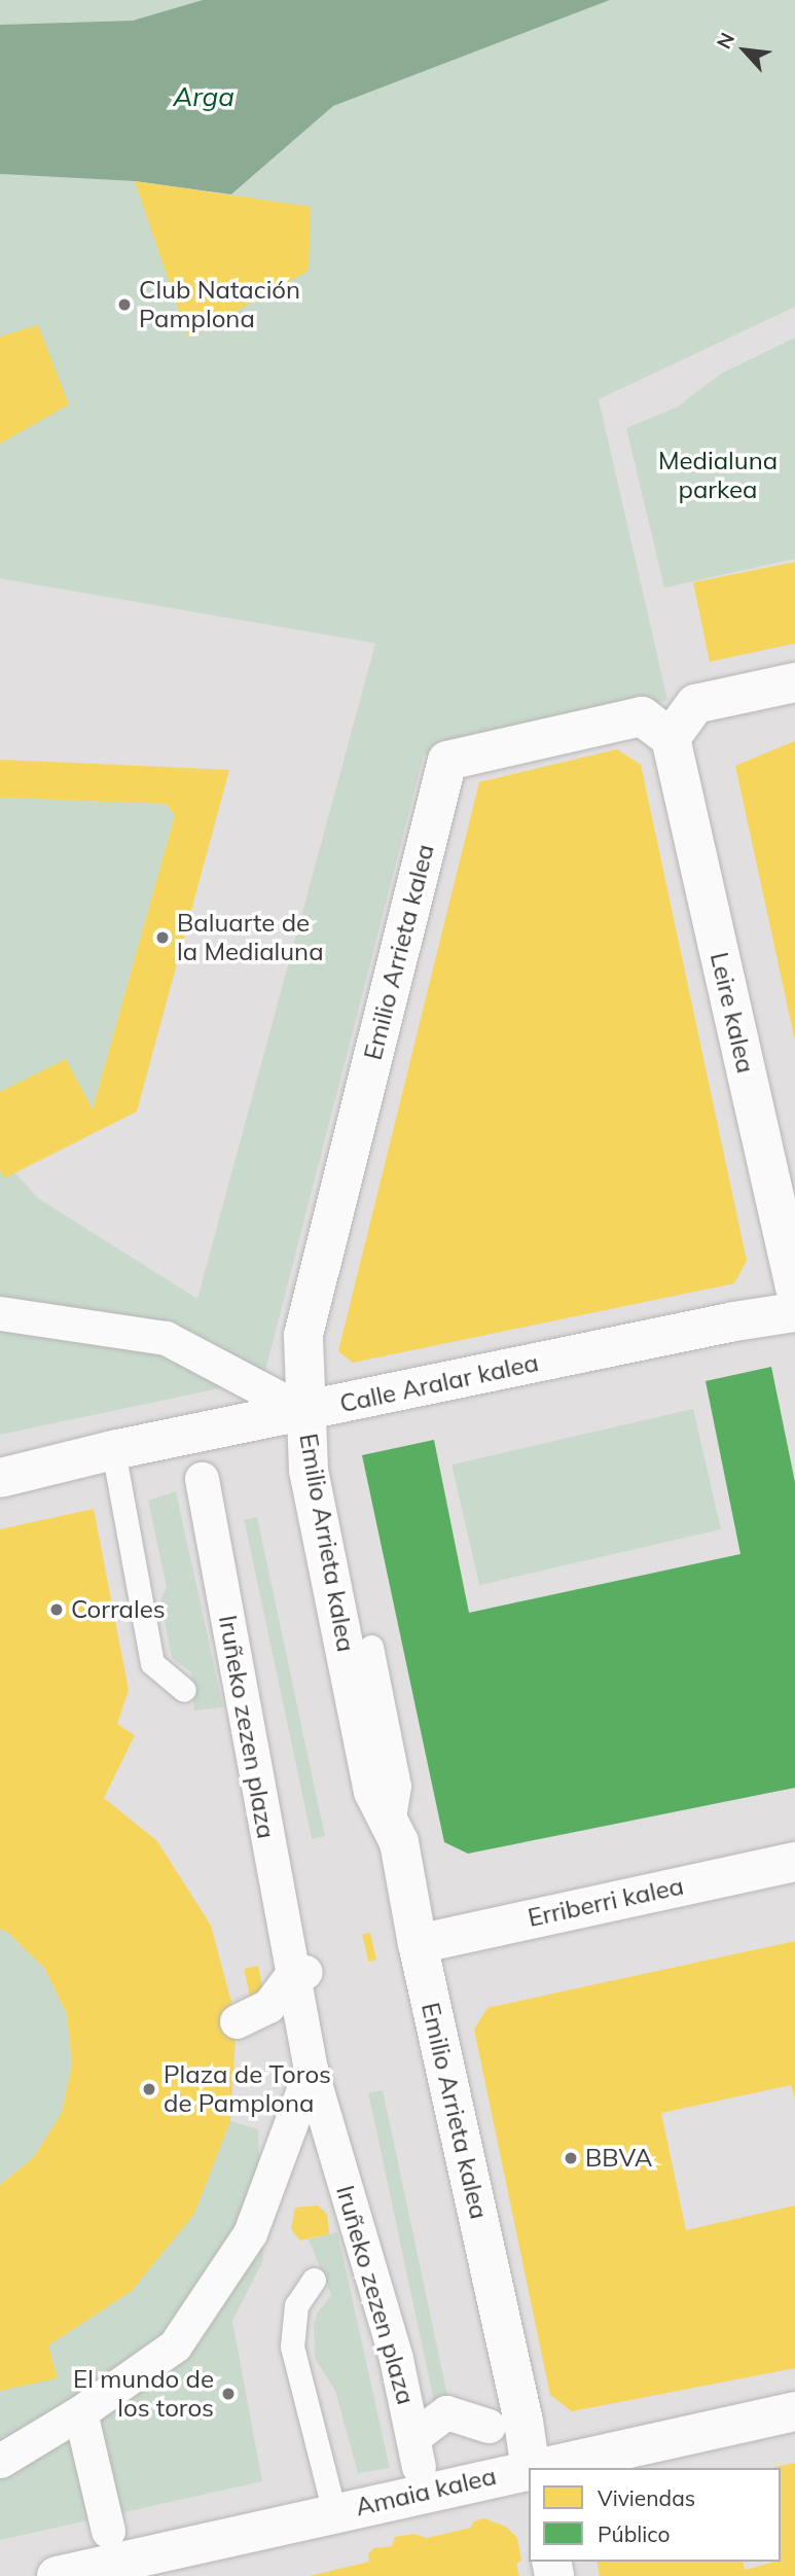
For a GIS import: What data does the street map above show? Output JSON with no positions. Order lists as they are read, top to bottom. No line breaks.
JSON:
{"streets":{"street":["Emilio Arrieta kalea","Leire kalea","Calle Aralar kalea","Iruñeko zezen plaza","Erriberri kalea","Amaia kalea"]},"crossings":[["Emilio Arrieta kalea","Leire kalea"],["Emilio Arrieta kalea","Calle Aralar kalea"],["Emilio Arrieta kalea","Erriberri kalea"]],"water":["Arga"],"parks":["Medialuna parkea"],"places":["Club Natación Pamplona","Baluarte de la Medialuna","Corrales","Plaza de Toros de Pamplona","BBVA","El mundo de los toros"],"legend":["Viviendas","Público"],"north":"top left"}
